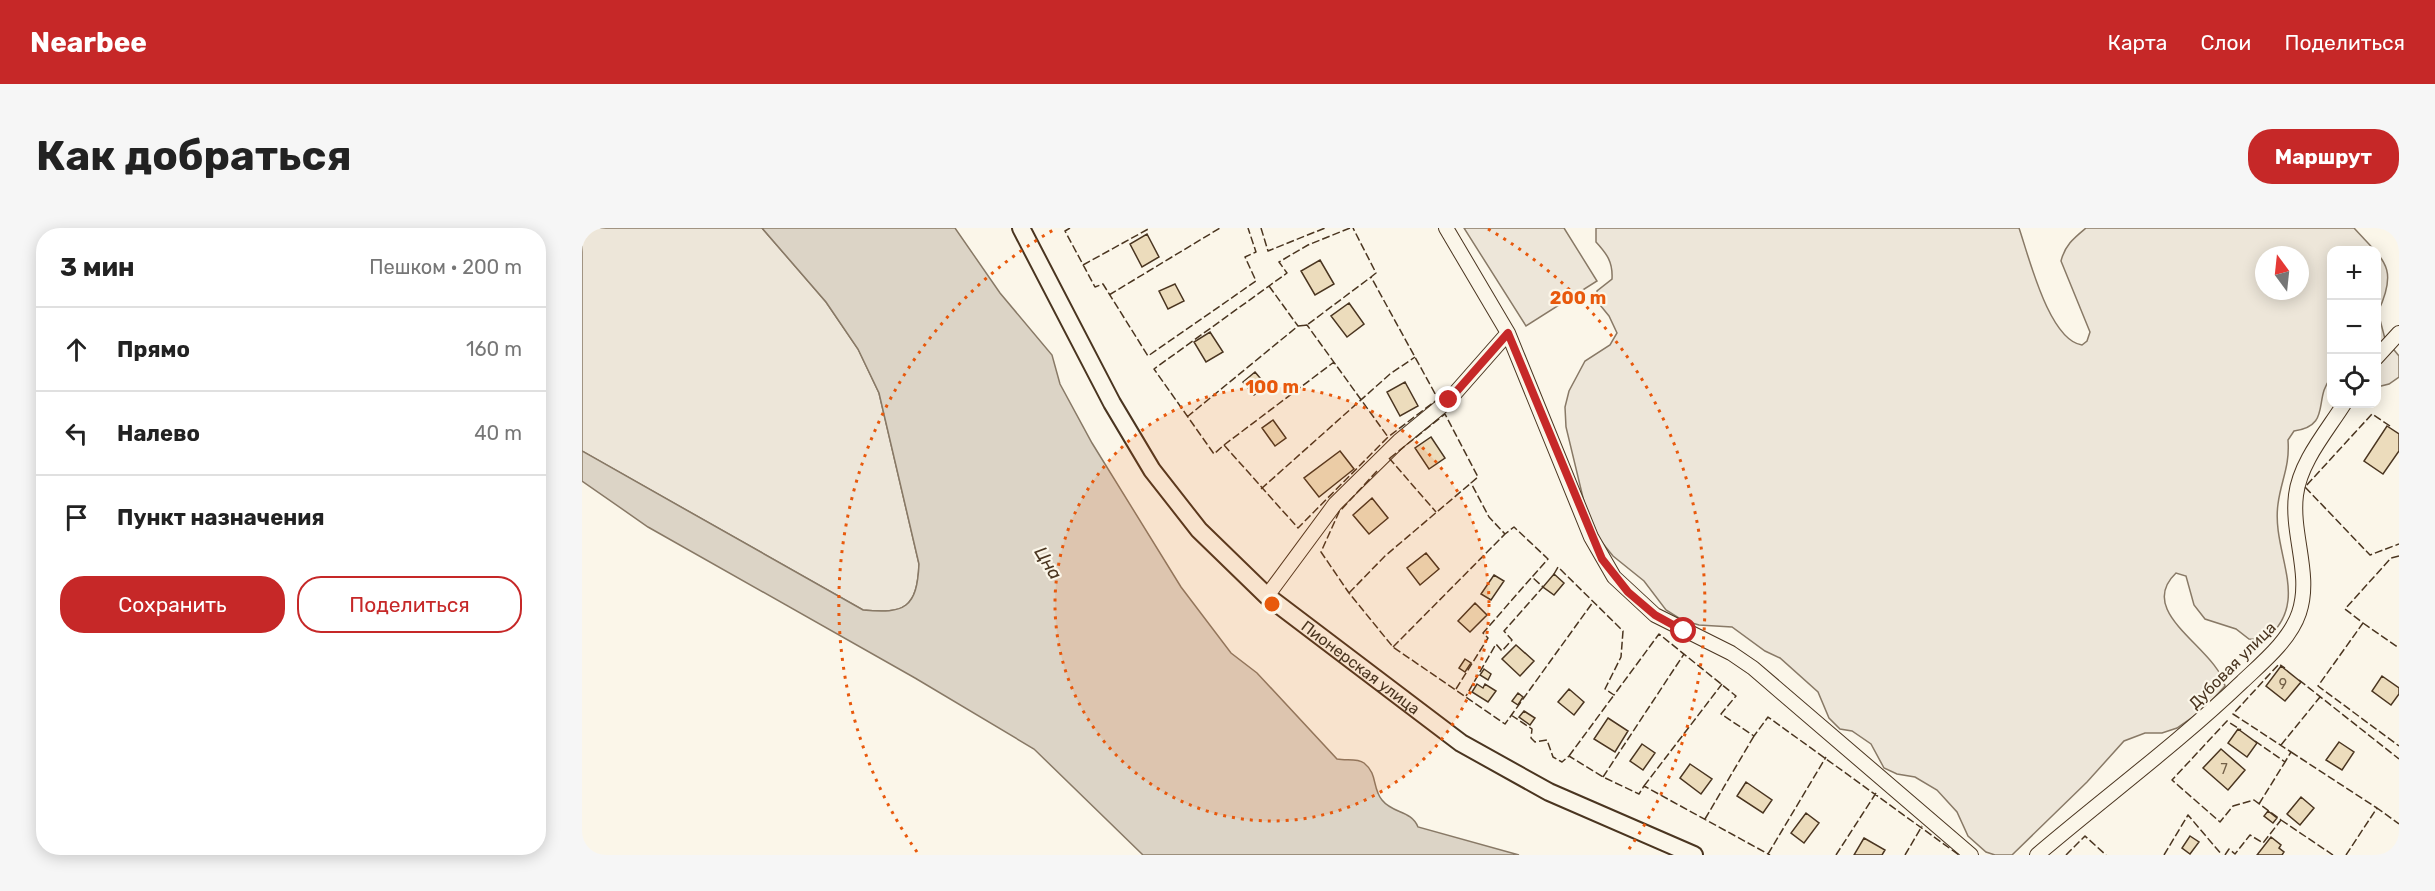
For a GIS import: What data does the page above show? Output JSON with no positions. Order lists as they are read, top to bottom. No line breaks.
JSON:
{"streets":{"street":["Дубовая улица","Пионерская улица"]},"water":["Цна"],"house_numbers":["9","7"],"north":"top","page":{"header":"Nearbee","nav":["Карта","Слои","Поделиться"],"buttons":["Маршрут",["Сохранить","Поделиться"]],"title":"Как добраться","heading":["3 мин","Пешком · 200 m"],"map_buttons":["+","−"],"list":[["Прямо","160 m"],["Налево","40 m"],"Пункт назначения"]},"rings":["200 m","100 m"]}
